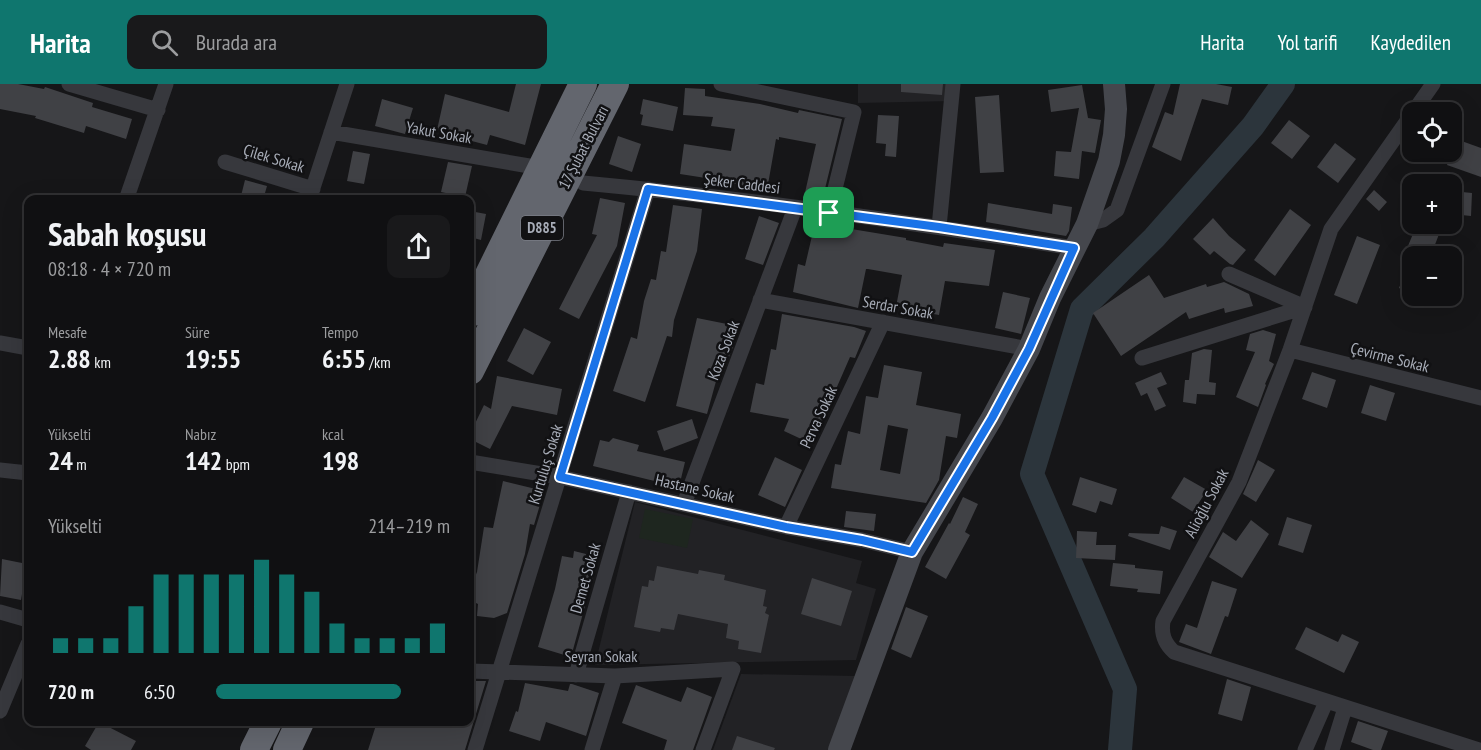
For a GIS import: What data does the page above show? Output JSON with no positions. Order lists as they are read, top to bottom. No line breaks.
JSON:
{"streets":{"highway":["17 Şubat Bulvarı","D885"],"street":["Yakut Sokak","Çilek Sokak","Şeker Caddesi","Serdar Sokak","Koza Sokak","Çevirme Sokak","Perva Sokak","Kurtuluş Sokak","Hastane Sokak","Alioğlu Sokak","Demet Sokak","Seyran Sokak"]},"crossings":[["Yakut Sokak","17 Şubat Bulvarı"],["Şeker Caddesi","Koza Sokak"],["Şeker Caddesi","Kurtuluş Sokak"],["Serdar Sokak","Koza Sokak"],["Serdar Sokak","Perva Sokak"],["Koza Sokak","Hastane Sokak"],["Çevirme Sokak","Alioğlu Sokak"],["Perva Sokak","Hastane Sokak"],["Kurtuluş Sokak","Hastane Sokak"],["Kurtuluş Sokak","Seyran Sokak"],["Hastane Sokak","Demet Sokak"],["Demet Sokak","Seyran Sokak"]],"page":{"header":"Harita","search":"Burada ara","nav":["Harita","Yol tarifi","Kaydedilen"],"map_buttons":["+","−"],"heading":["Sabah koşusu","08:18 · 4 × 720 m"],"stats":[["Mesafe","2.88 km"],["Süre","19:55"],["Tempo","6:55 /km"],["Yükselti","24 m"],["Nabız","142 bpm"],["kcal","198"]],"chart":["Yükselti","214–219 m"],"list":[{"name":"720 m","note":"6:50"}]}}
